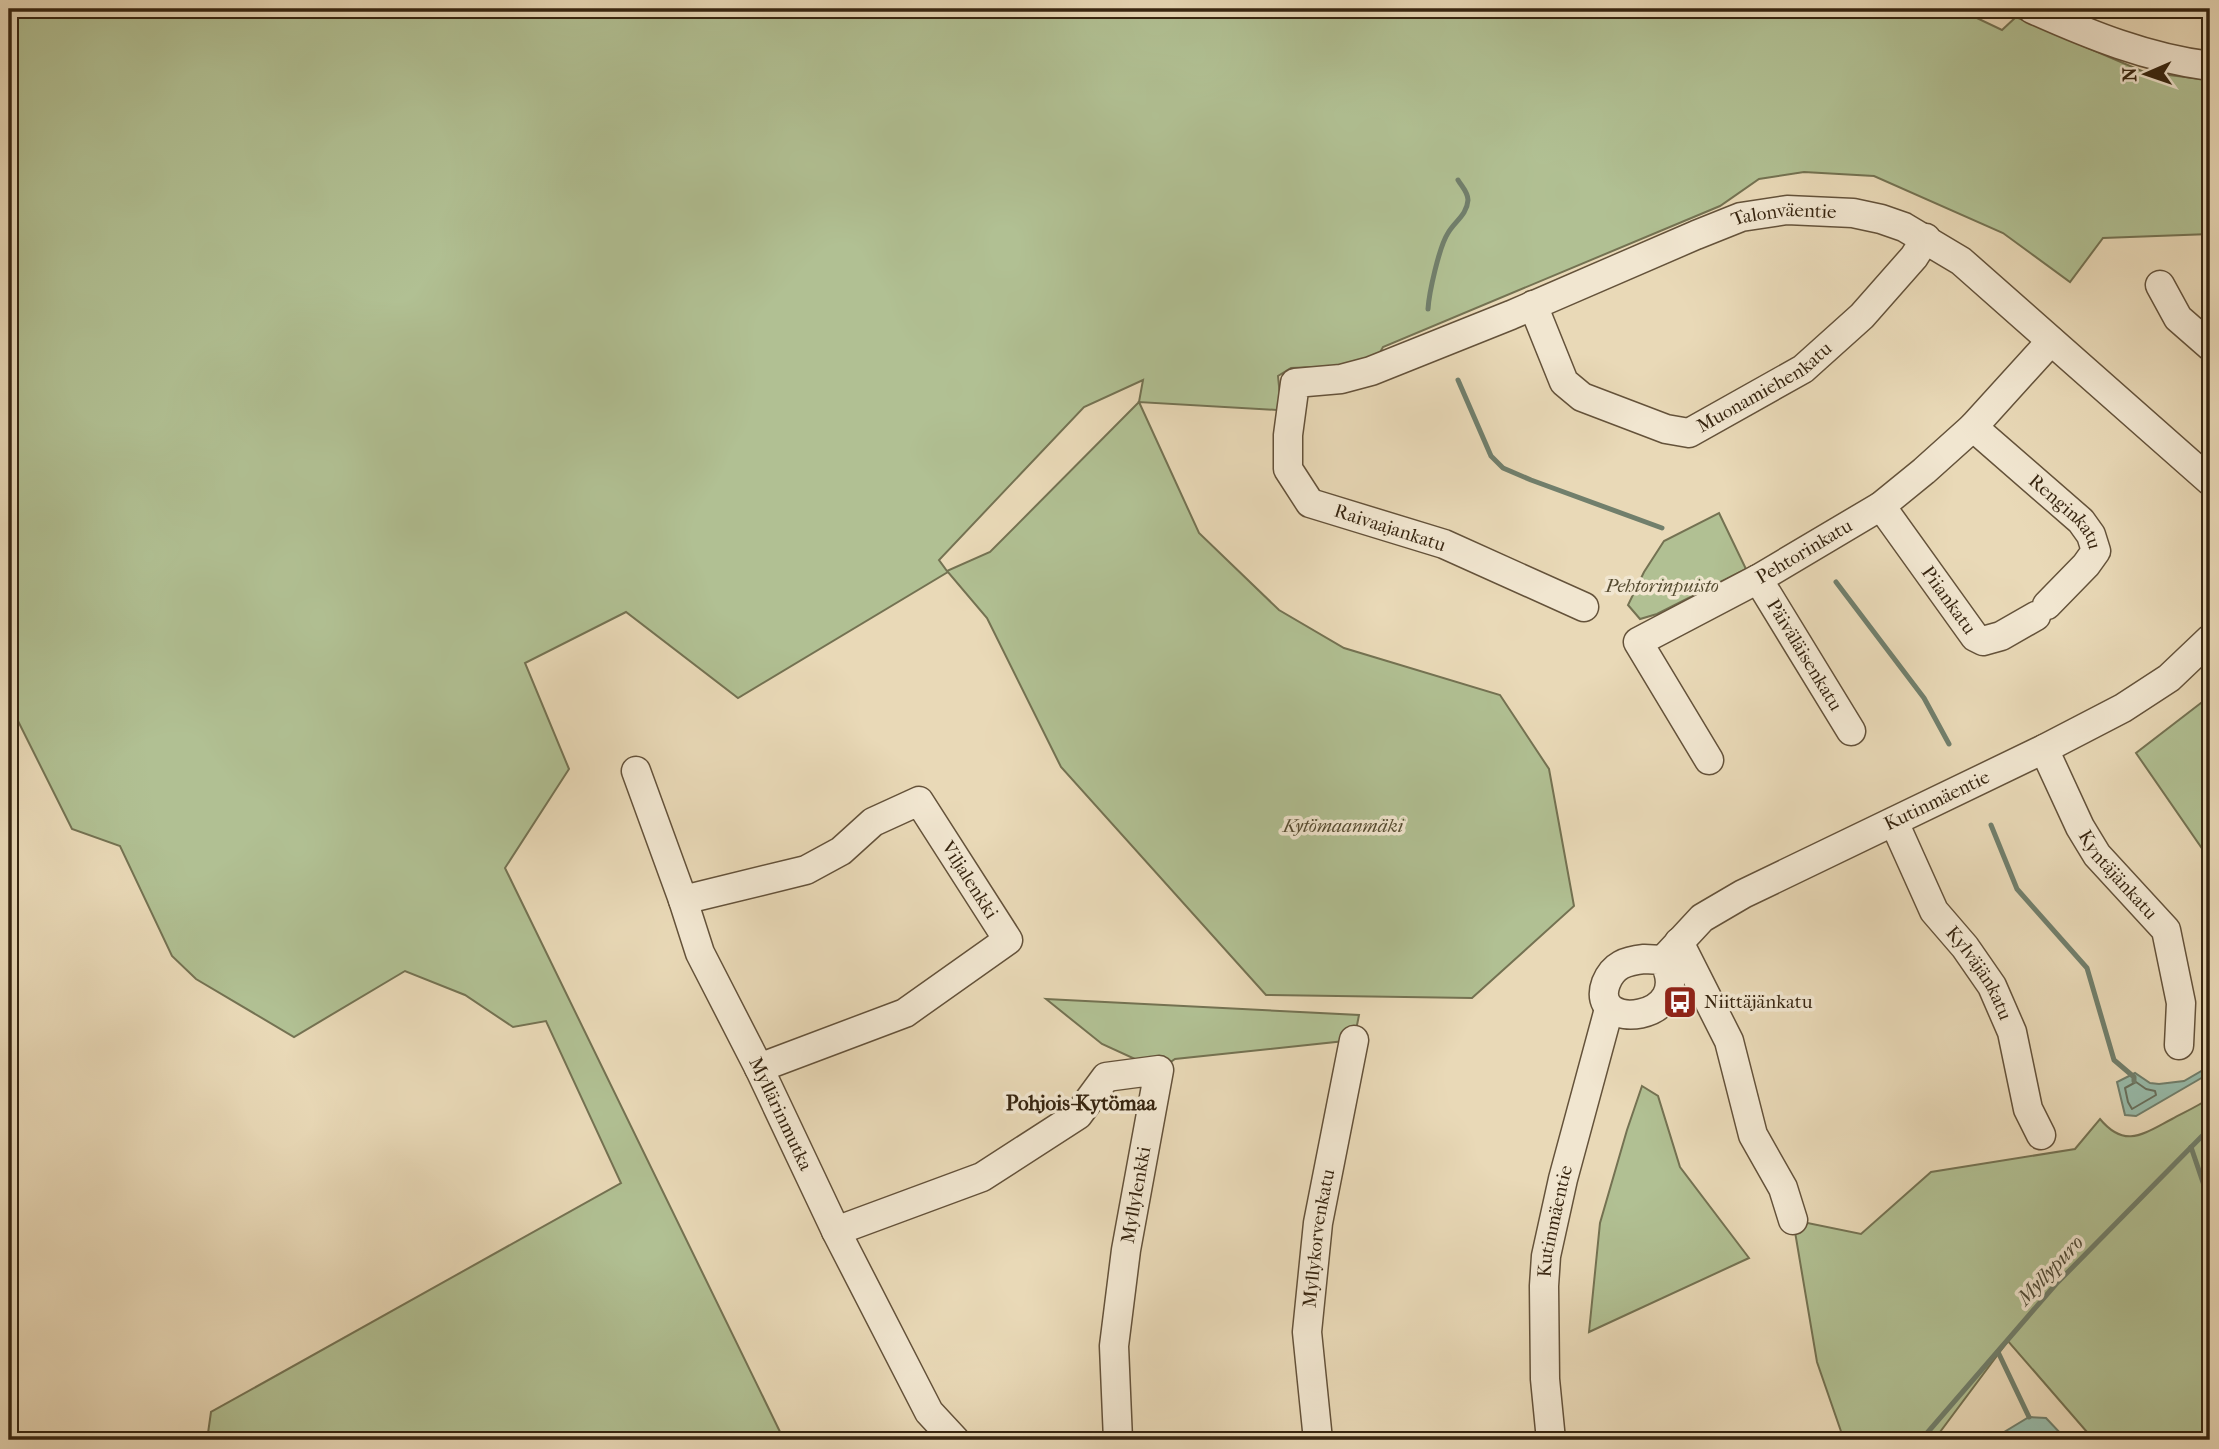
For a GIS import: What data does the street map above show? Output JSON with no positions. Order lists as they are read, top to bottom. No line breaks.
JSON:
{"streets":{"street":["Talonväentie","Muonamiehenkatu","Renginkatu","Raivaajankatu","Pehtorinkatu","Piiankatu","Päiväläisenkatu","Kutinmäentie","Kyntäjänkatu","Viljalenkki","Kylväjänkatu","Myllärinmutka","Myllylenkki","Myllykorvenkatu"]},"crossings":[["Talonväentie","Muonamiehenkatu"],["Talonväentie","Raivaajankatu"],["Talonväentie","Pehtorinkatu"],["Renginkatu","Pehtorinkatu"],["Renginkatu","Piiankatu"],["Pehtorinkatu","Piiankatu"],["Pehtorinkatu","Päiväläisenkatu"],["Kutinmäentie","Kyntäjänkatu"],["Kutinmäentie","Kylväjänkatu"],["Viljalenkki","Myllärinmutka"],["Myllärinmutka","Myllylenkki"]],"districts":["Pohjois-Kytömaa"],"water":["Myllypuro"],"parks":["Pehtorinpuisto","Kytömaanmäki"],"places":{"bus stop":["Niittäjänkatu"]},"north":"left"}
